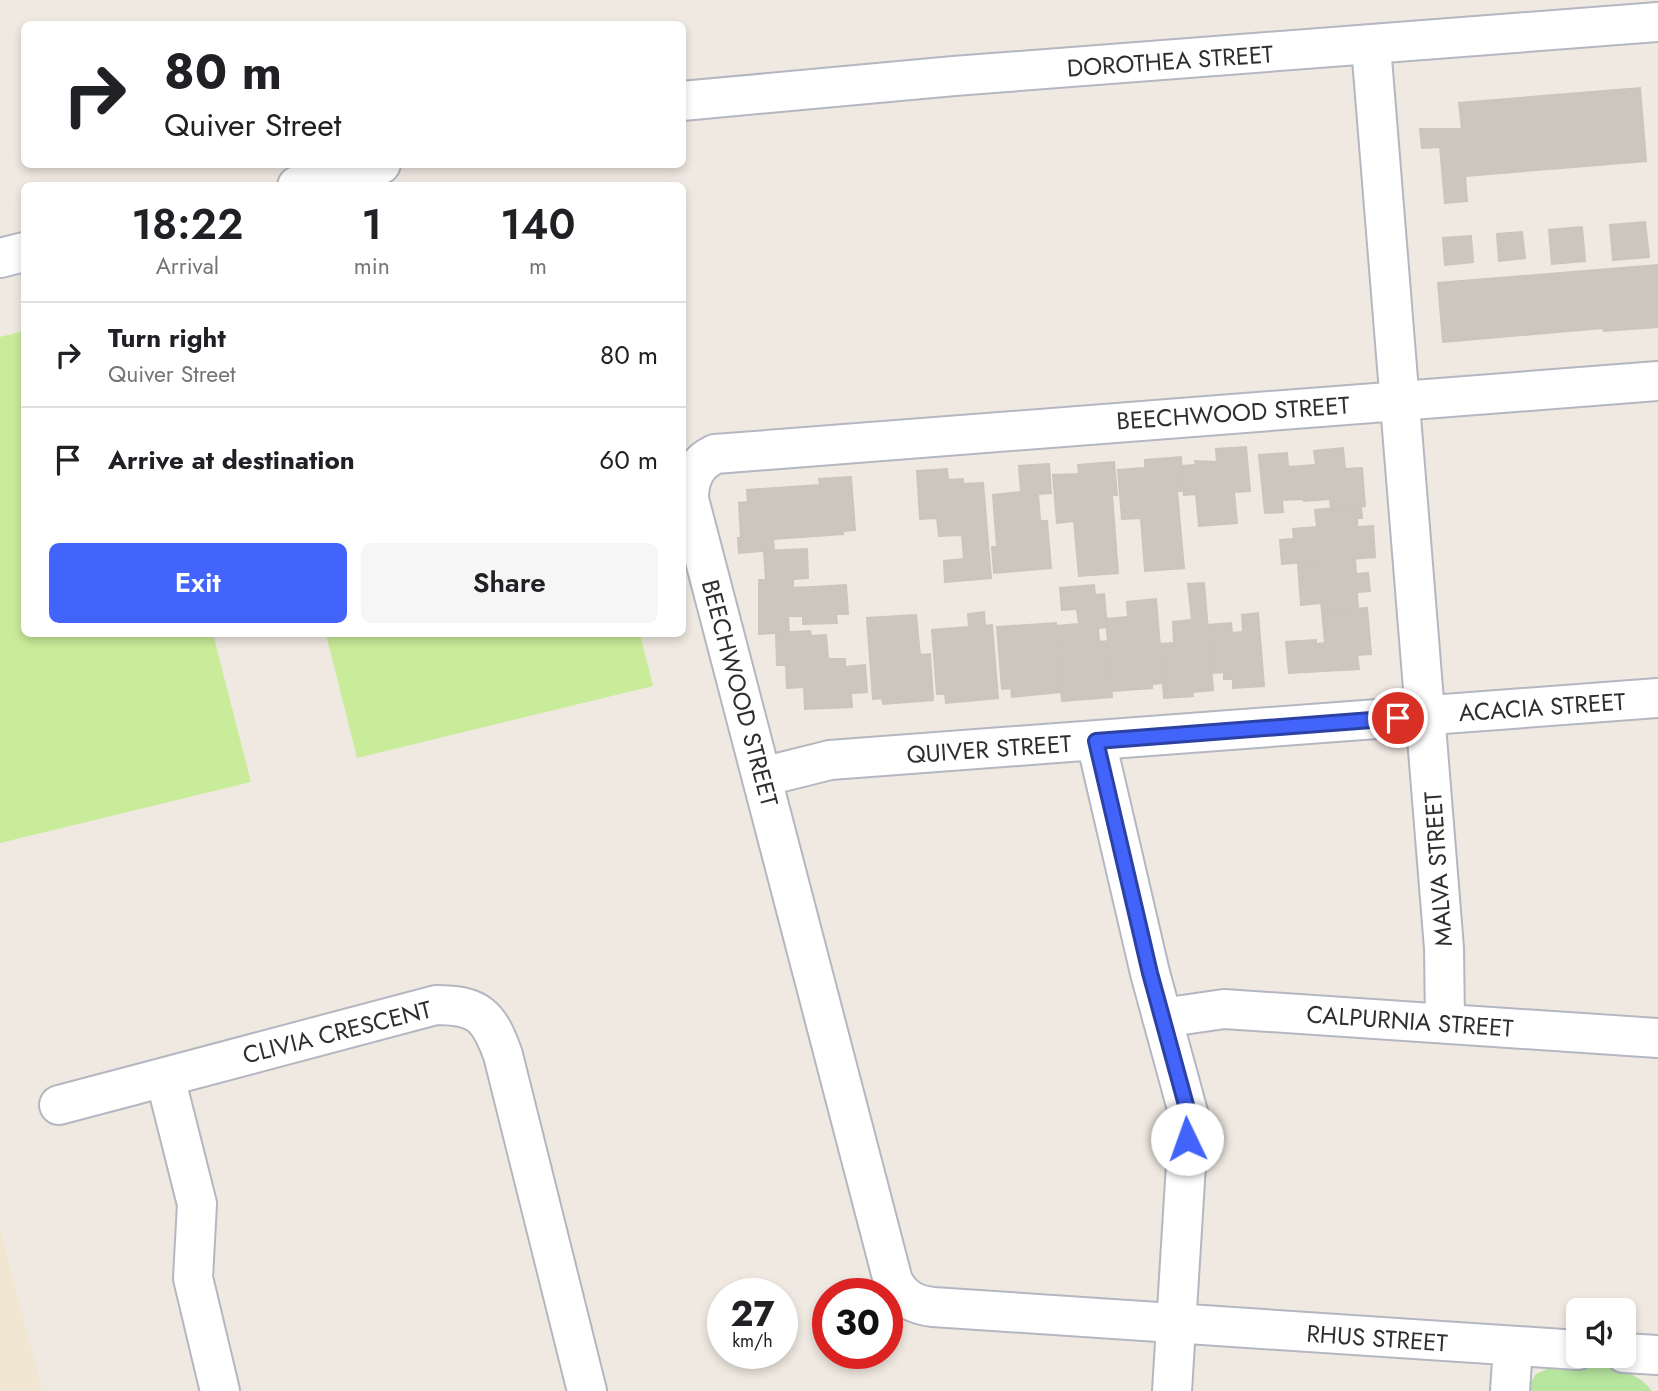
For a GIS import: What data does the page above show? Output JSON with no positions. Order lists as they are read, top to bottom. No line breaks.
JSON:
{"streets":{"street":["DOROTHEA STREET","BEECHWOOD STREET","ACACIA STREET","QUIVER STREET","MALVA STREET","CALPURNIA STREET","CLIVIA CRESCENT","RHUS STREET"]},"crossings":[["DOROTHEA STREET","MALVA STREET"],["BEECHWOOD STREET","QUIVER STREET"],["BEECHWOOD STREET","MALVA STREET"],["BEECHWOOD STREET","RHUS STREET"],["ACACIA STREET","QUIVER STREET"],["ACACIA STREET","MALVA STREET"],["QUIVER STREET","MALVA STREET"],["MALVA STREET","CALPURNIA STREET"]],"page":{"turn":["80 m","Quiver Street"],"eta":["18:22","Arrival","1","min","140","m"],"list":[{"name":"Turn right","note":"Quiver Street","value":"80 m"},{"name":"Arrive at destination","value":"60 m"}],"buttons":["Exit","Share"],"speed":"27 km/h","limit":"30"}}
